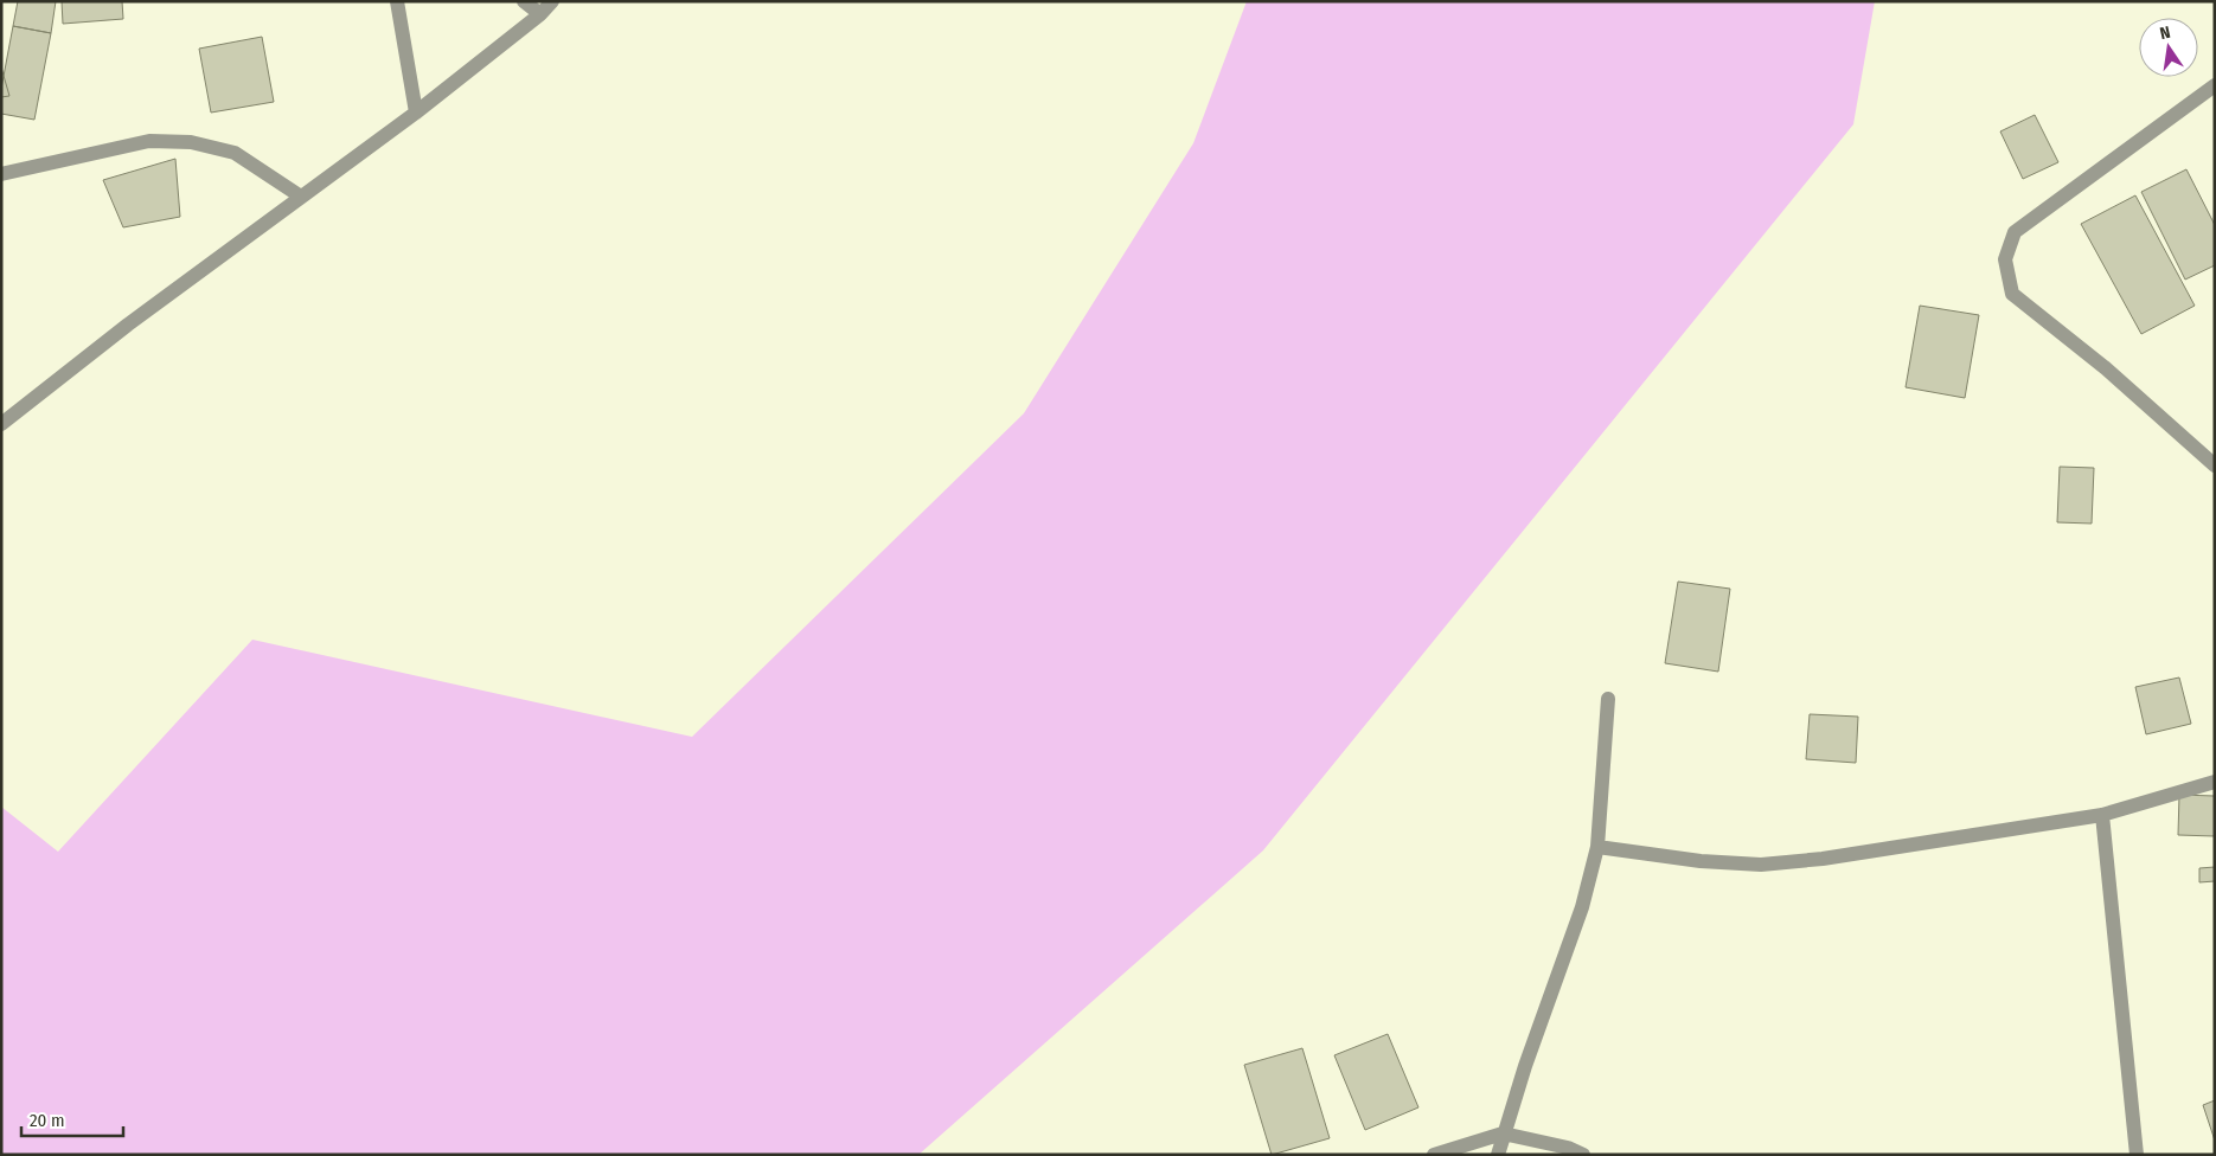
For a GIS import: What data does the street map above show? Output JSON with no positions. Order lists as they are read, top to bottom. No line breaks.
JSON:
{"scale_bar":"20 m","north":"top"}
